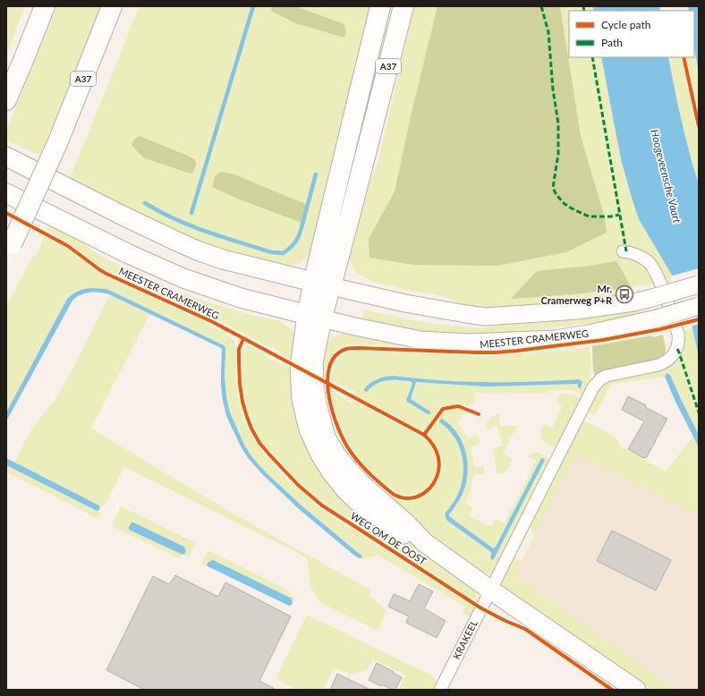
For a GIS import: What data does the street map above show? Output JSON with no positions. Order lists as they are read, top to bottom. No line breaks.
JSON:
{"streets":{"highway":["A37"],"main road":["MEESTER CRAMERWEG","WEG OM DE OOST"],"street":["KRAKEEL"]},"crossings":[["A37","WEG OM DE OOST"],["MEESTER CRAMERWEG","WEG OM DE OOST"],["WEG OM DE OOST","KRAKEEL"]],"water":["Hoogeveensche Vaart"],"places":{"bus stop":["Mr. Cramerweg P+R"]},"legend":["Cycle path","Path"]}
